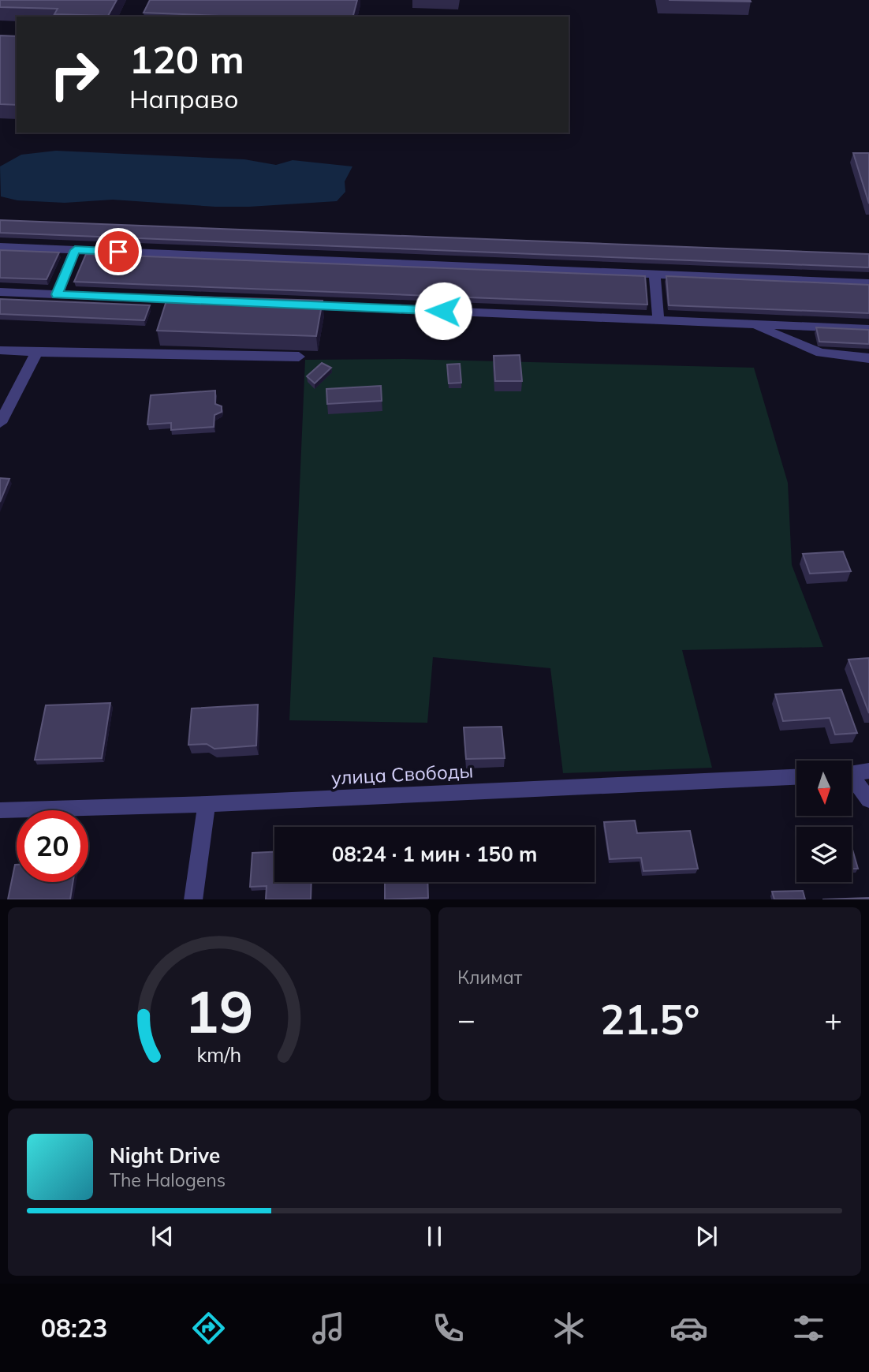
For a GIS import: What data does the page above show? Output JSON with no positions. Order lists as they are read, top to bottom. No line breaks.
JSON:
{"streets":{"street":["улица Свободы"]},"north":"bottom","page":{"turn":["120 m","Направо"],"limit":"20","trip":"08:24 · 1 мин · 150 m","tile":"Климат","heat":["−","21.5°","+"],"song":["Night Drive","The Halogens"],"tabs":"08:23","gauge":["19","km/h"]}}
